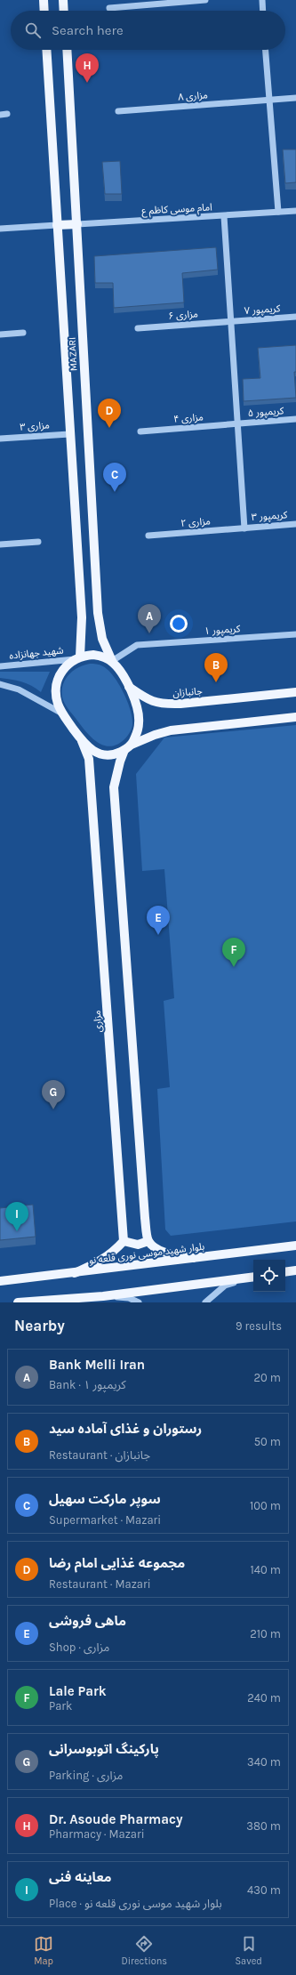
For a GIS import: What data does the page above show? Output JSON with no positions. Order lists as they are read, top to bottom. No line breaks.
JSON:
{"streets":{"main road":["MAZARI","جانبازان","مزاری","بلوار شهید موسی نوری قلعه نو"],"street":["مزاری ۸","امام موسی کاظم ع","کریمپور ۷","مزاری ۶","کریمپور ۵","مزاری ۴","مزاری ۳","کریمپور ۳","مزاری ۲","کریمپور ۱","شهید جهانزاده"]},"crossings":[["امام موسی کاظم ع","MAZARI"],["کریمپور ۷","مزاری ۶"],["MAZARI","مزاری ۳"],["MAZARI","کریمپور ۱"],["MAZARI","شهید جهانزاده"],["MAZARI","جانبازان"],["MAZARI","مزاری"],["کریمپور ۵","مزاری ۴"],["کریمپور ۳","مزاری ۲"],["کریمپور ۱","شهید جهانزاده"],["کریمپور ۱","جانبازان"],["کریمپور ۱","مزاری"],["شهید جهانزاده","جانبازان"],["شهید جهانزاده","مزاری"],["جانبازان","مزاری"]],"page":{"search":"Search here","pins":["H","D","C","A","B","E","F","G","I"],"heading":["Nearby","9 results"],"list":[{"mark":"A","name":"Bank Melli Iran","note":"Bank · کریمپور ۱","value":"20 m"},{"mark":"B","name":"رستوران و غذای آماده سید","note":"Restaurant · جانبازان","value":"50 m"},{"mark":"C","name":"سوپر مارکت سهیل","note":"Supermarket · Mazari","value":"100 m"},{"mark":"D","name":"مجموعه غذایی امام رضا","note":"Restaurant · Mazari","value":"140 m"},{"mark":"E","name":"ماهی فروشی","note":"Shop · مزاری","value":"210 m"},{"mark":"F","name":"Lale Park","note":"Park","value":"240 m"},{"mark":"G","name":"پارکینگ اتوبوسرانی","note":"Parking · مزاری","value":"340 m"},{"mark":"H","name":"Dr. Asoude Pharmacy","note":"Pharmacy · Mazari","value":"380 m"},{"mark":"I","name":"معاینه فنی","note":"Place · بلوار شهید موسی نوری قلعه نو","value":"430 m"}],"nav":["Map","Directions","Saved"]}}
